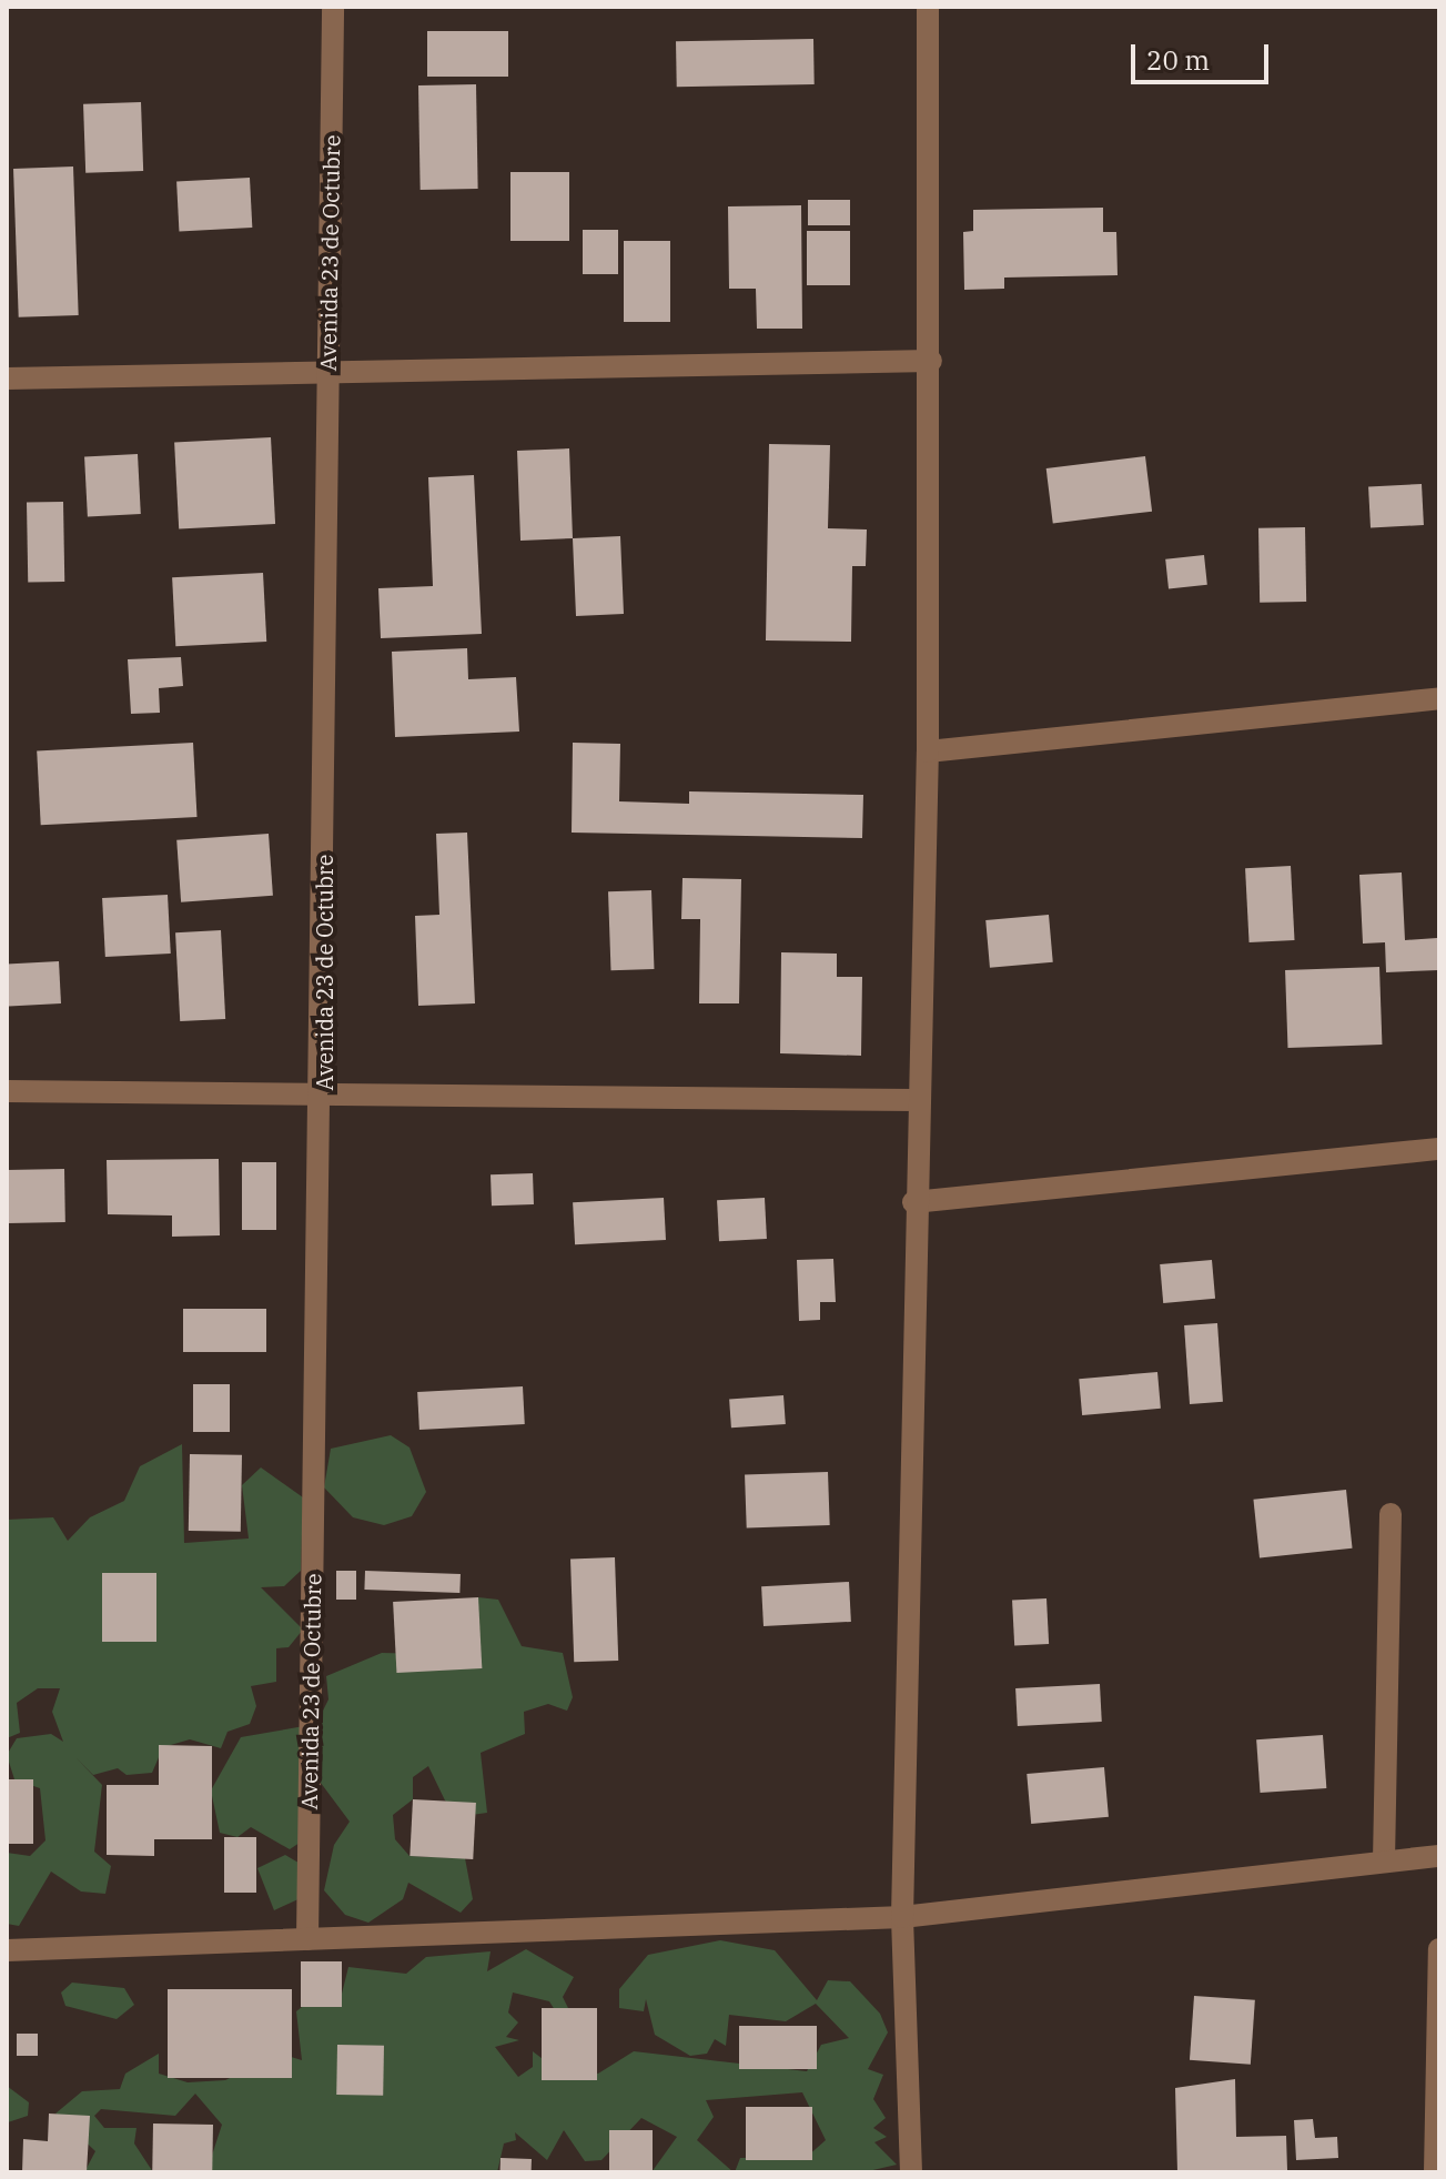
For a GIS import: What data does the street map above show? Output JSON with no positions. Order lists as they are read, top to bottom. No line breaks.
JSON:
{"streets":{"street":["Avenida 23 de Octubre"]},"scale_bar":"20 m"}
